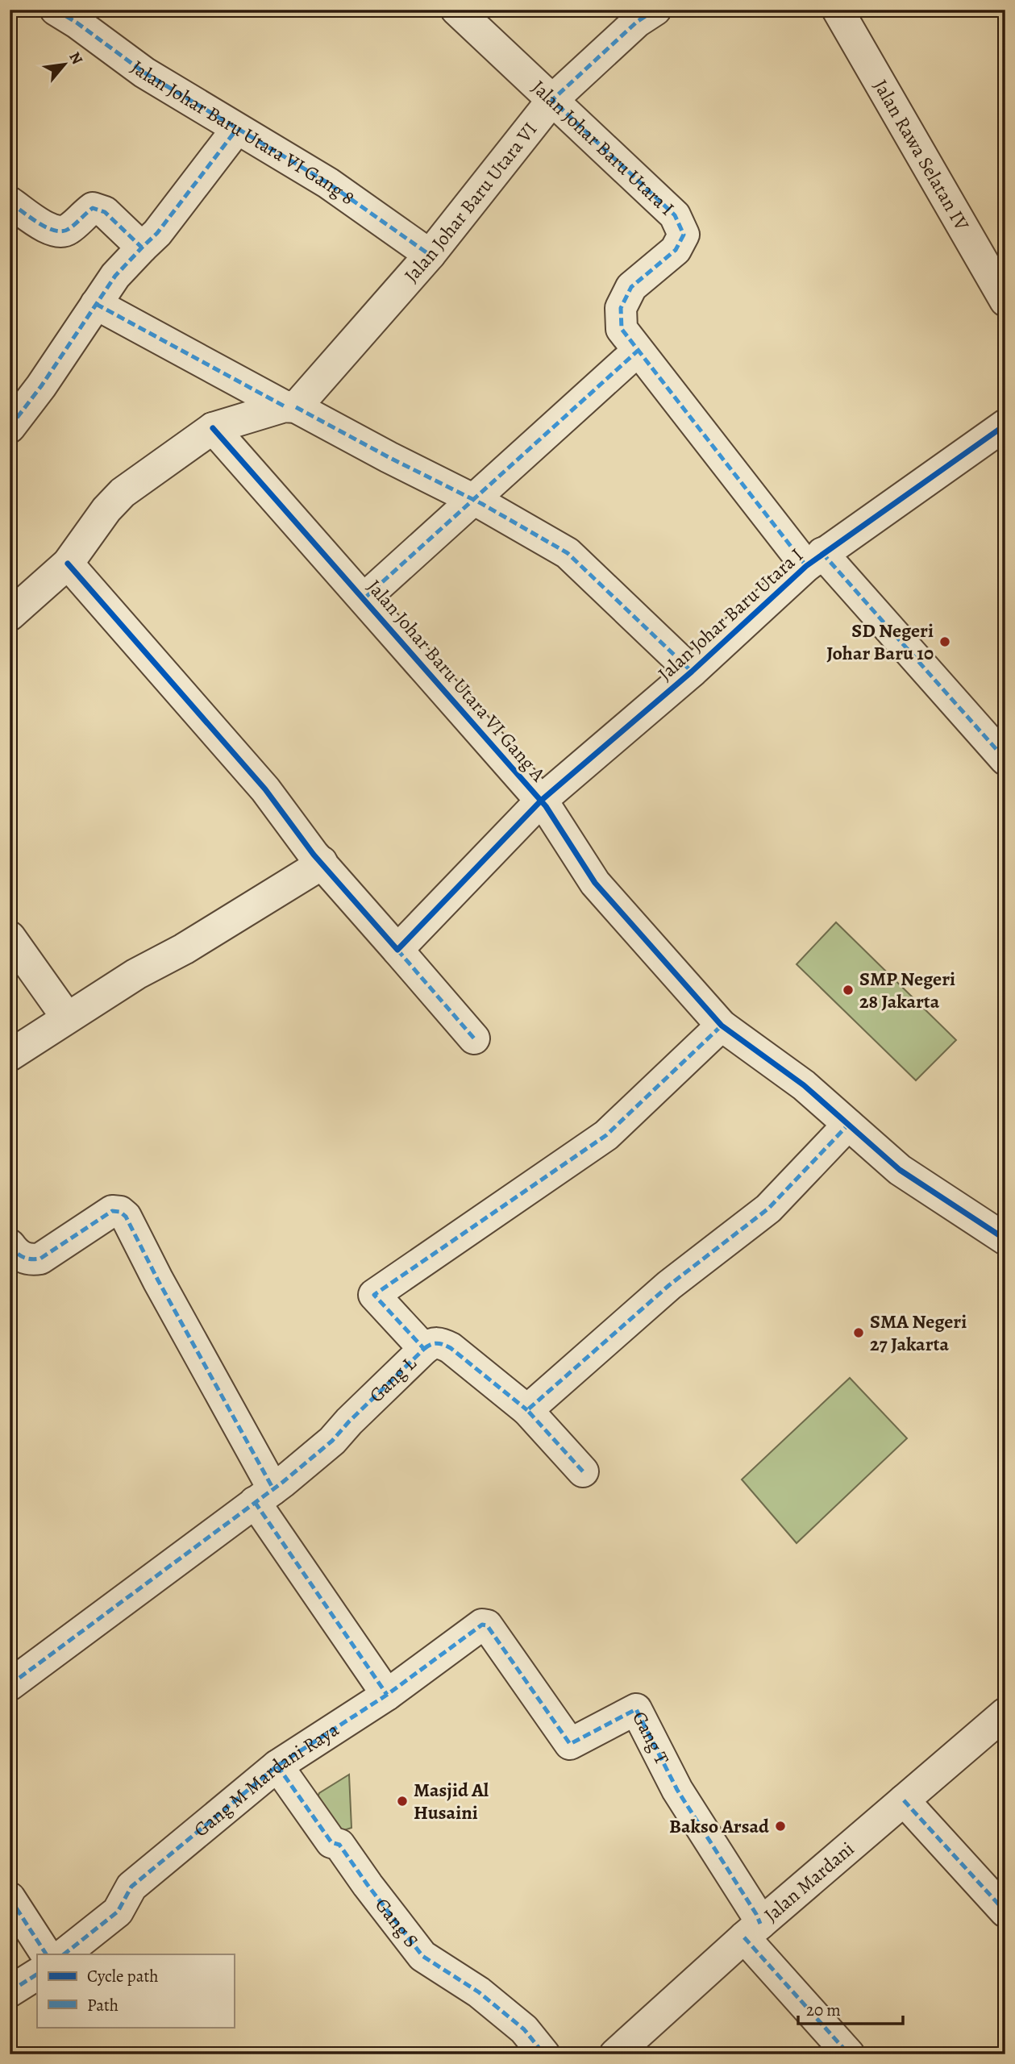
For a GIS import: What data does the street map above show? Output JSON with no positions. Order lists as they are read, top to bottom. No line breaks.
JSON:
{"streets":{"street":["Jalan Johar Baru Utara VI Gang 8","Jalan Johar Baru Utara I","Jalan Rawa Selatan IV","Jalan Johar Baru Utara VI","Jalan Johar Baru Utara VI Gang A","Gang L","Gang T","Gang M Mardani Raya","Jalan Mardani","Gang S"]},"crossings":[["Jalan Johar Baru Utara VI Gang 8","Jalan Johar Baru Utara VI"],["Jalan Johar Baru Utara I","Jalan Johar Baru Utara VI"],["Jalan Johar Baru Utara I","Jalan Johar Baru Utara VI Gang A"],["Jalan Johar Baru Utara VI Gang A","Gang L"],["Gang T","Gang M Mardani Raya"],["Gang T","Jalan Mardani"],["Gang M Mardani Raya","Gang S"]],"places":["SD Negeri Johar Baru 10","SMP Negeri 28 Jakarta","SMA Negeri 27 Jakarta","Masjid Al Husaini","Bakso Arsad"],"legend":["Cycle path","Path"],"scale_bar":"20 m","north":"top right"}
